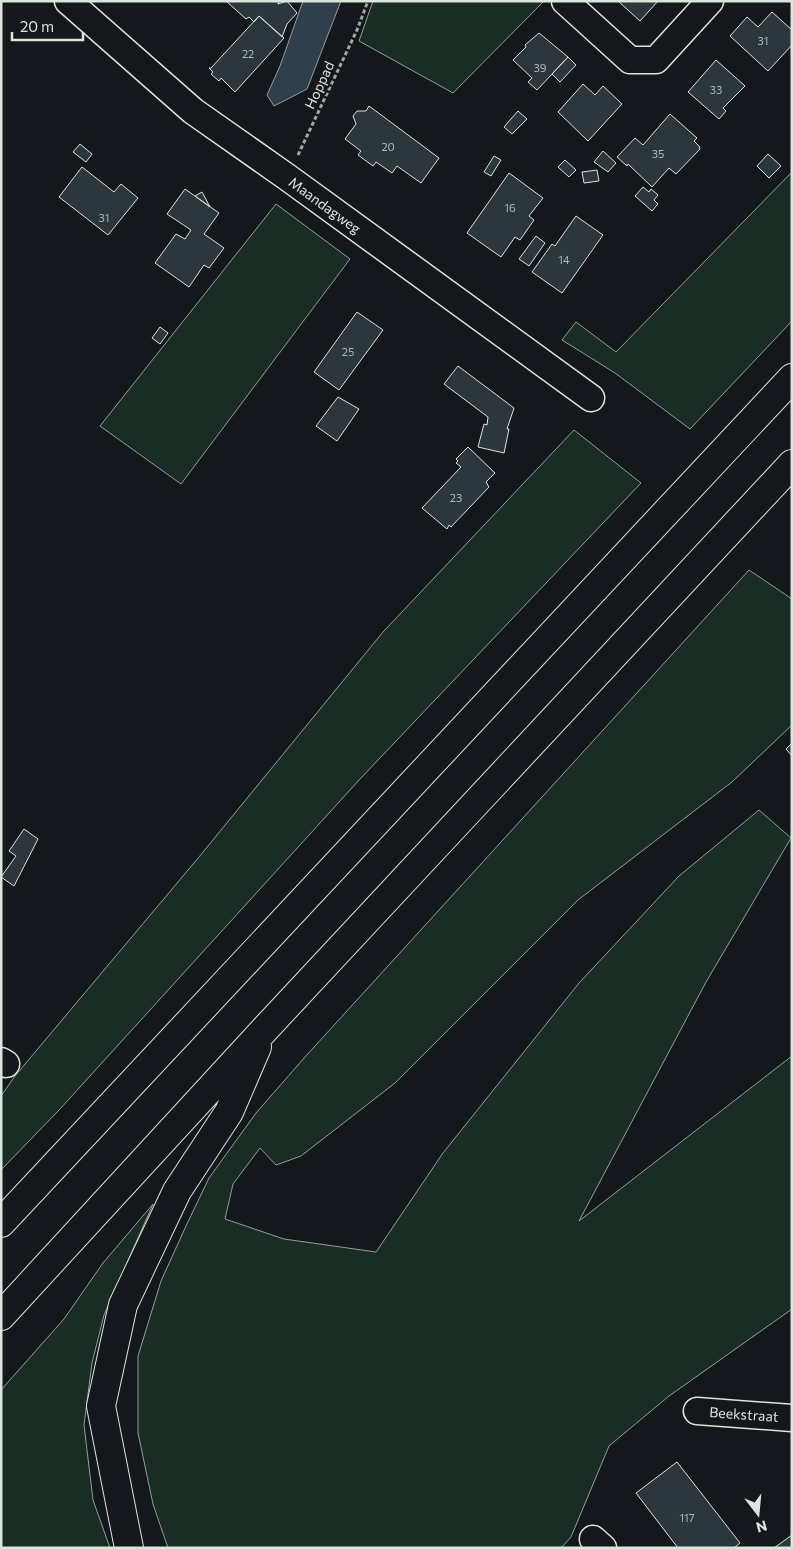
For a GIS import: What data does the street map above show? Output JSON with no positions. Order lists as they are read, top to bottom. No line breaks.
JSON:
{"streets":{"street":["Maandagweg","Beekstraat"],"path":["Hoppad"]},"crossings":[["Hoppad","Maandagweg"]],"house_numbers":["31","22","39","33","20","35","16","31","14","25","23","117"],"scale_bar":"20 m","north":"bottom"}
